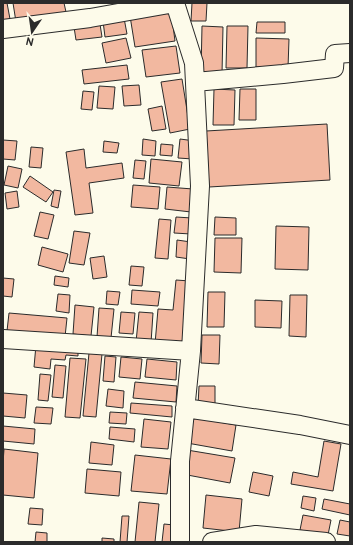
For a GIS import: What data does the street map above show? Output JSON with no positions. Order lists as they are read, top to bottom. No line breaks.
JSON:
{"north":"bottom"}
